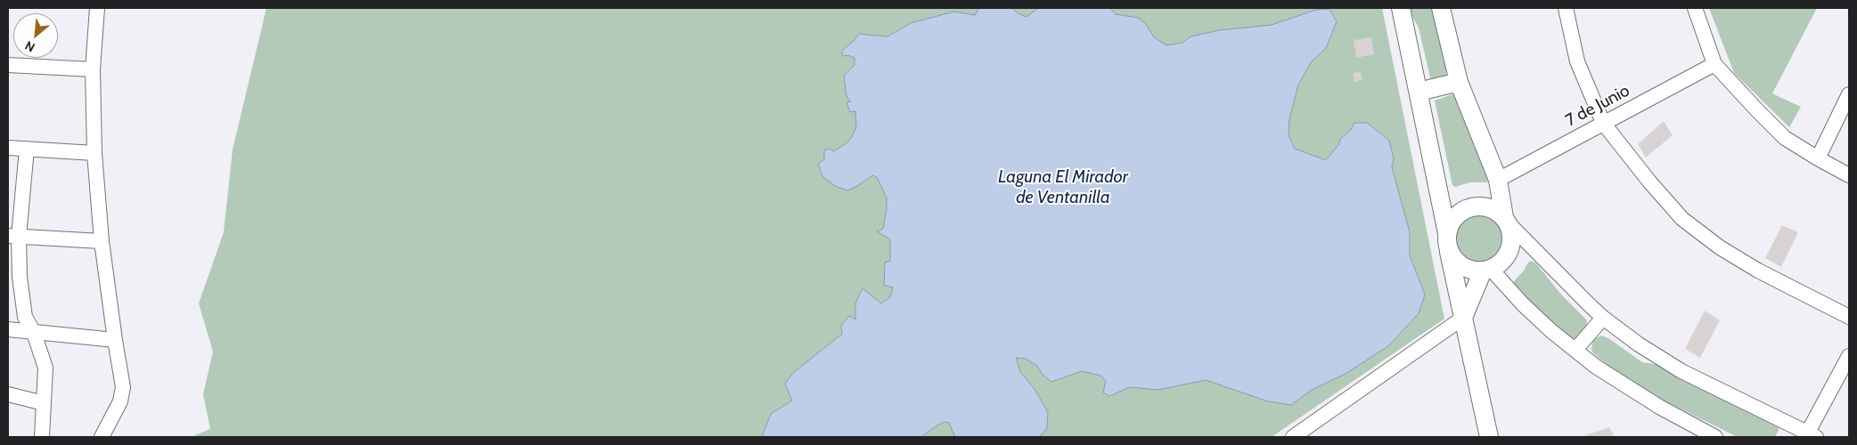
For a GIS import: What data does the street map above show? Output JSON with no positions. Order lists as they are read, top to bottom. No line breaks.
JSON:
{"streets":{"street":["7 de Junio"]},"water":["Laguna El Mirador de Ventanilla"],"north":"bottom left"}
